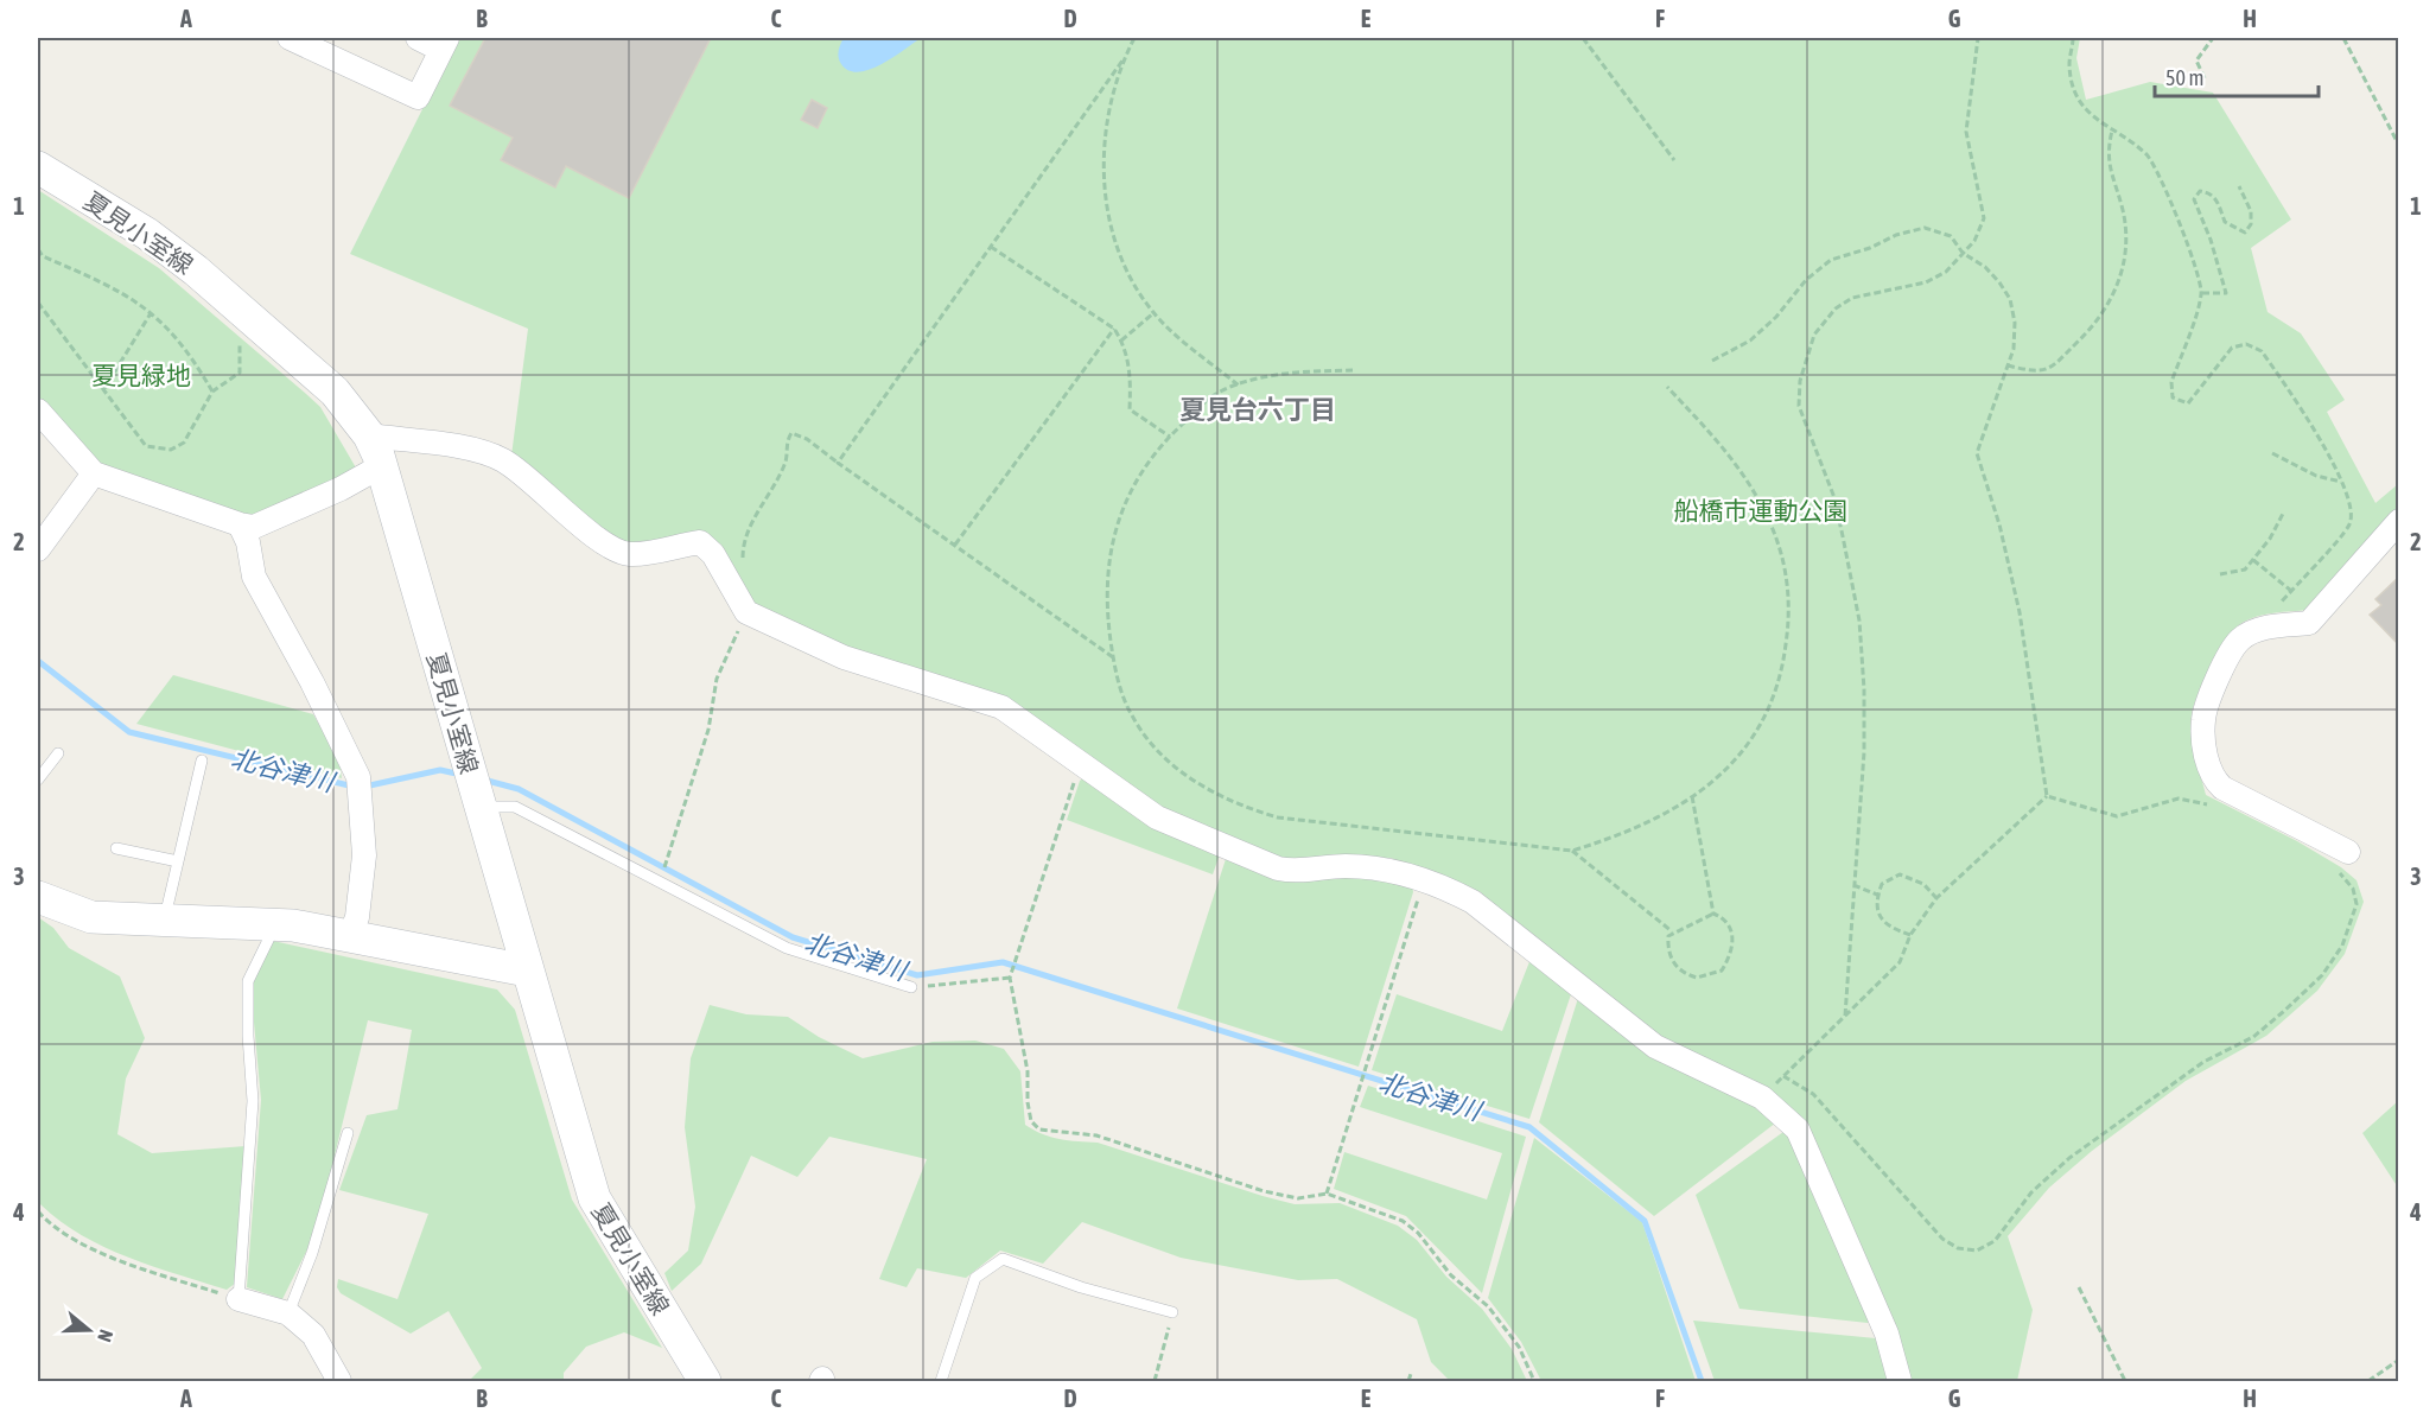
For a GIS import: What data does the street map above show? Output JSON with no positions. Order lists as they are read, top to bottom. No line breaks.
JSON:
{"streets":{"main road":["夏見小室線"]},"districts":["夏見台六丁目"],"water":["北谷津川"],"parks":["夏見緑地","船橋市運動公園"],"scale_bar":"50 m","north":"right","grid":{"columns":["A","B","C","D","E","F","G","H"],"rows":["1","2","3","4"]}}
